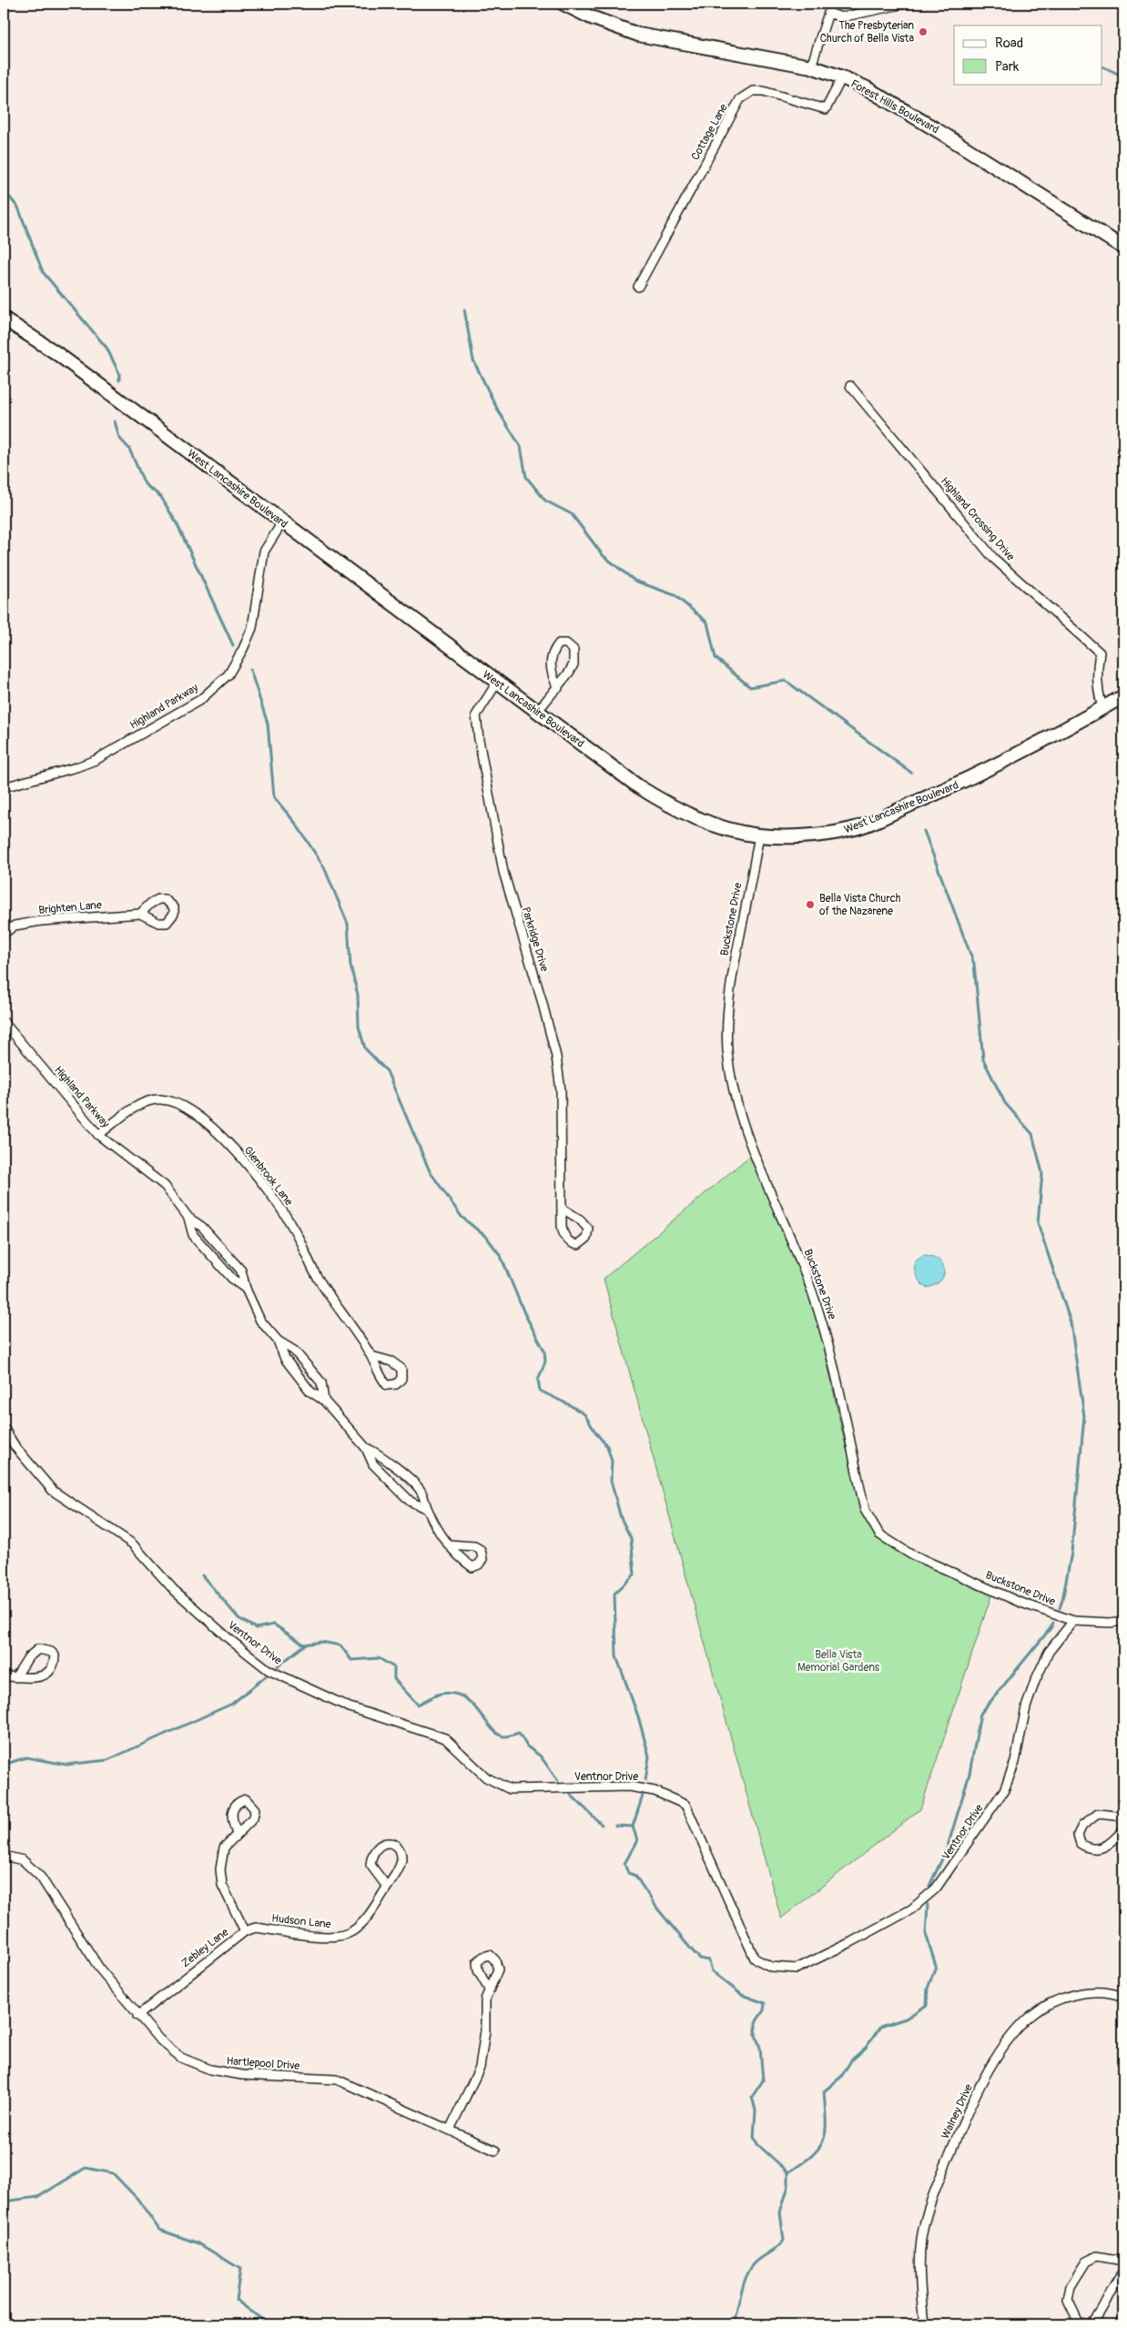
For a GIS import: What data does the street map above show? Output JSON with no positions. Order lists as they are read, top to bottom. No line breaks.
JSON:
{"streets":{"main road":["Forest Hills Boulevard","West Lancashire Boulevard"],"street":["Cottage Lane","Highland Crossing Drive","Highland Parkway","Brighten Lane","Buckstone Drive","Parkridge Drive","Glenbrook Lane","Ventnor Drive","Hudson Lane","Zebley Lane","Hartlepool Drive","Walney Drive"]},"crossings":[["Forest Hills Boulevard","Cottage Lane"],["West Lancashire Boulevard","Highland Crossing Drive"],["West Lancashire Boulevard","Highland Parkway"],["West Lancashire Boulevard","Buckstone Drive"],["West Lancashire Boulevard","Parkridge Drive"],["Highland Parkway","Glenbrook Lane"],["Buckstone Drive","Ventnor Drive"],["Hudson Lane","Zebley Lane"],["Zebley Lane","Hartlepool Drive"]],"parks":["Bella Vista Memorial Gardens"],"places":["The Presbyterian Church of Bella Vista","Bella Vista Church of the Nazarene"],"legend":["Road","Park"]}
